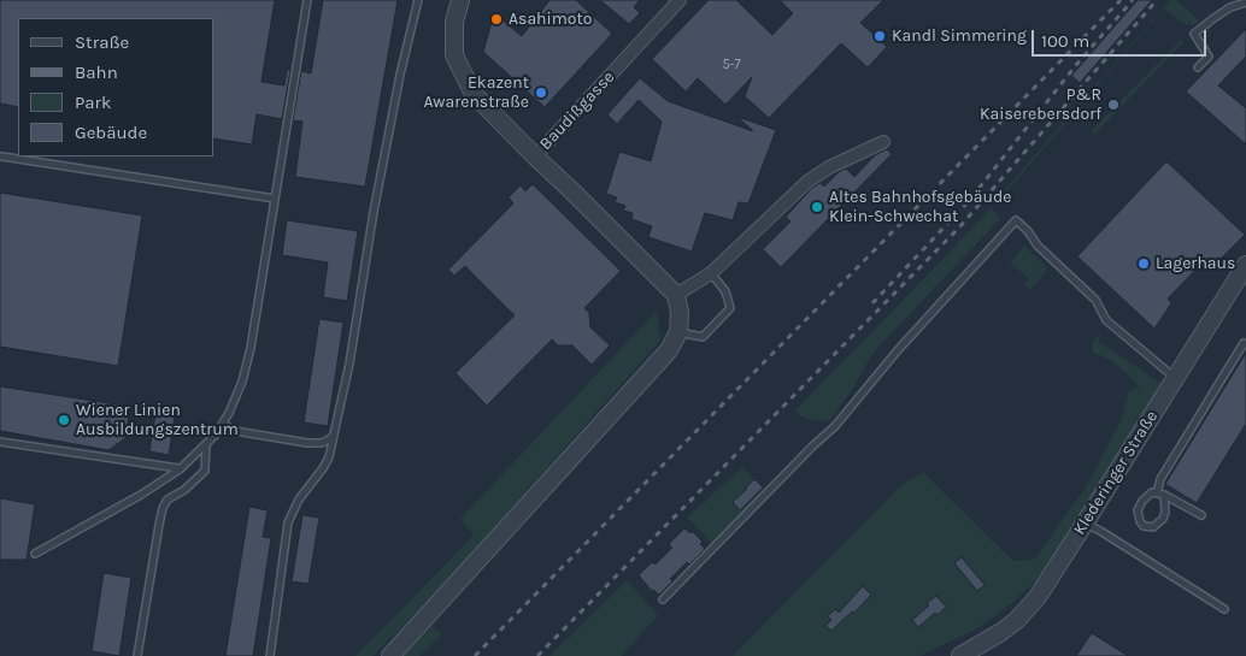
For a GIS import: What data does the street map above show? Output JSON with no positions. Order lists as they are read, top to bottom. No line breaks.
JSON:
{"streets":{"street":["Baudißgasse","Klederinger Straße"]},"places":["Asahimoto","Kandl Simmering","Ekazent Awarenstraße","P&R Kaiserebersdorf","Altes Bahnhofsgebäude Klein-Schwechat","Lagerhaus","Wiener Linien Ausbildungszentrum"],"house_numbers":["5-7"],"legend":["Straße","Bahn","Park","Gebäude"],"scale_bar":"100 m"}
